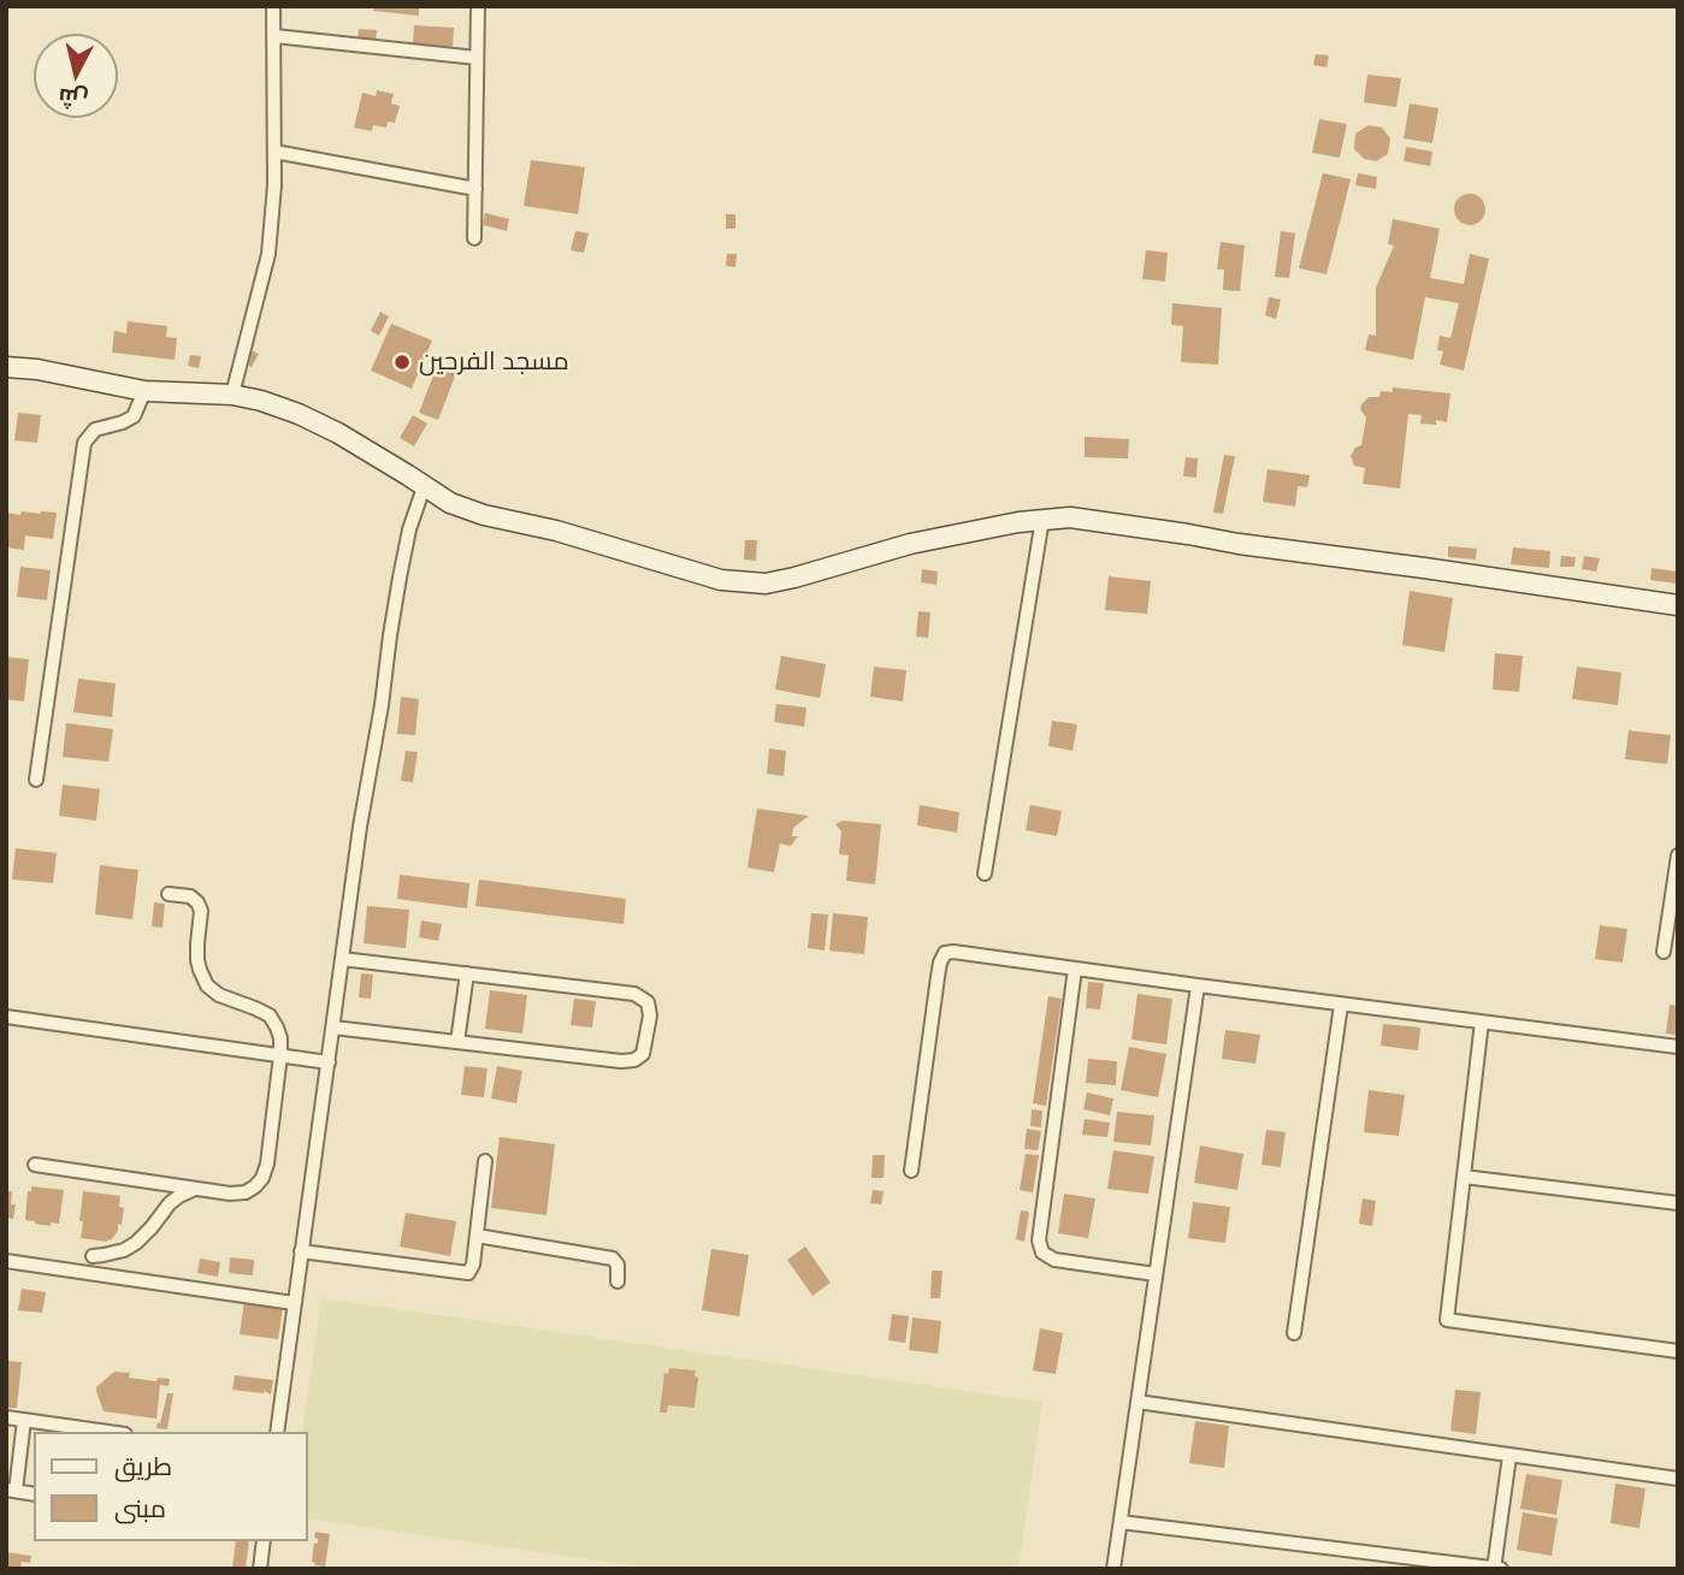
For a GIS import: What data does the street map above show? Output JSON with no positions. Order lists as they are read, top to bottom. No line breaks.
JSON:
{"places":["مسجد الفرحين"],"legend":["طريق","مبنى"],"north":"bottom"}
